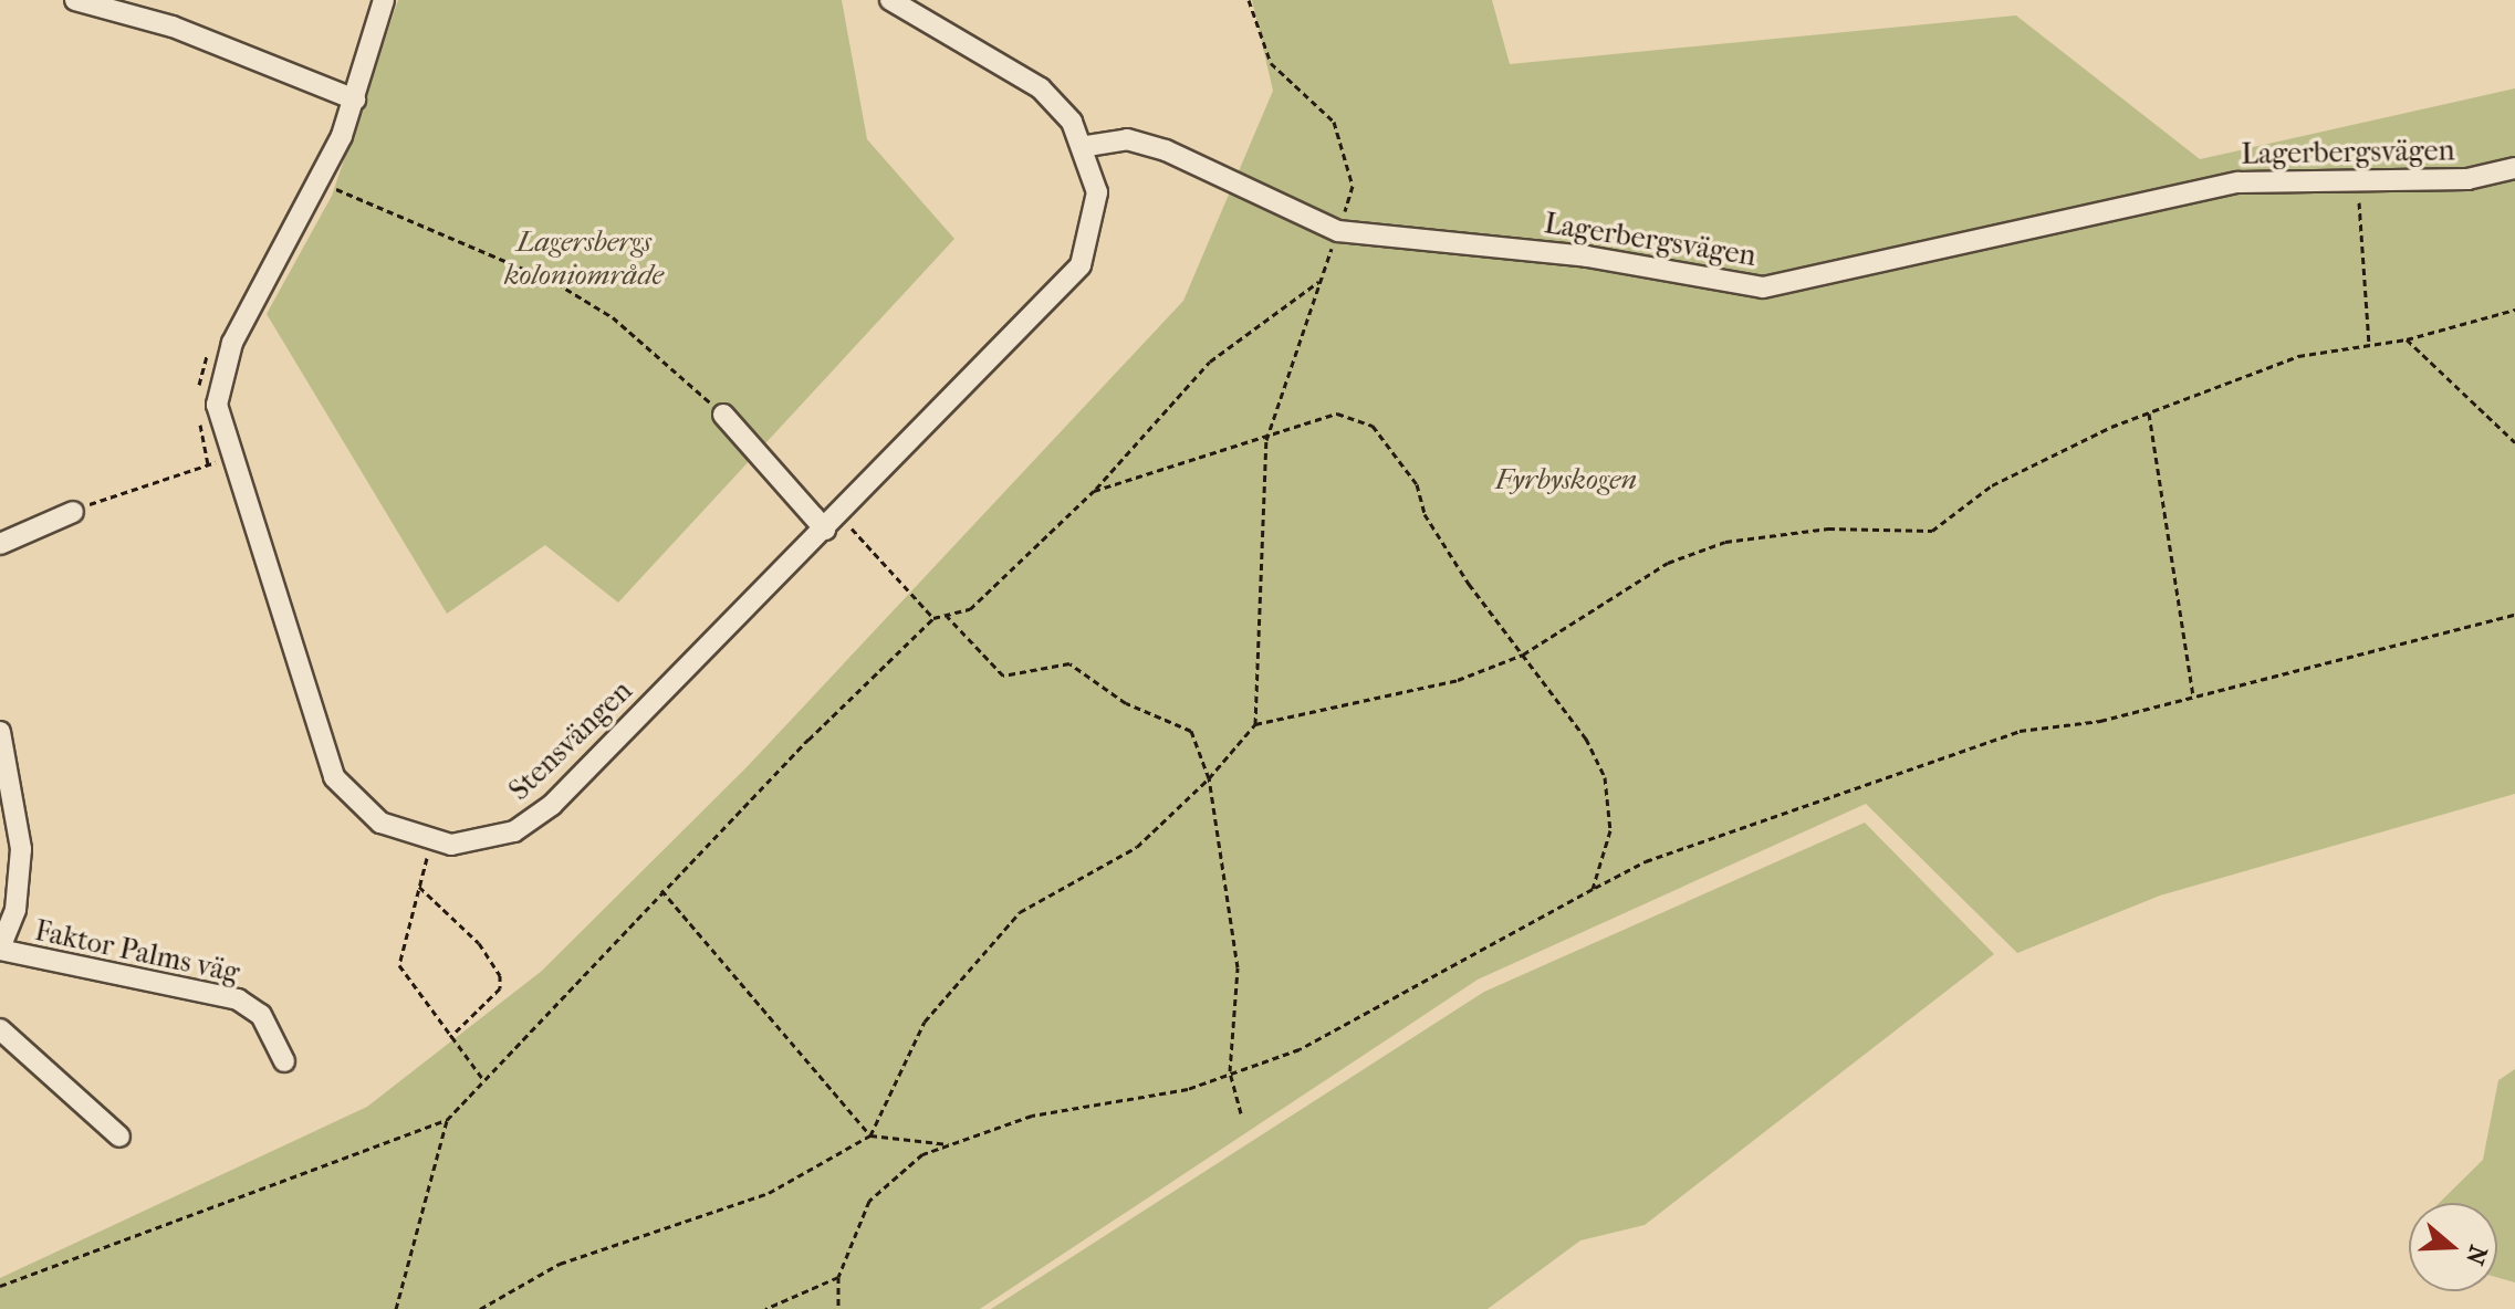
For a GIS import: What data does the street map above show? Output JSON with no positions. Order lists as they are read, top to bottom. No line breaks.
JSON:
{"streets":{"street":["Lagerbergsvägen","Stensvängen","Faktor Palms väg"]},"crossings":[["Lagerbergsvägen","Stensvängen"]],"parks":["Lagersbergs koloniområde","Fyrbyskogen"],"north":"right"}
